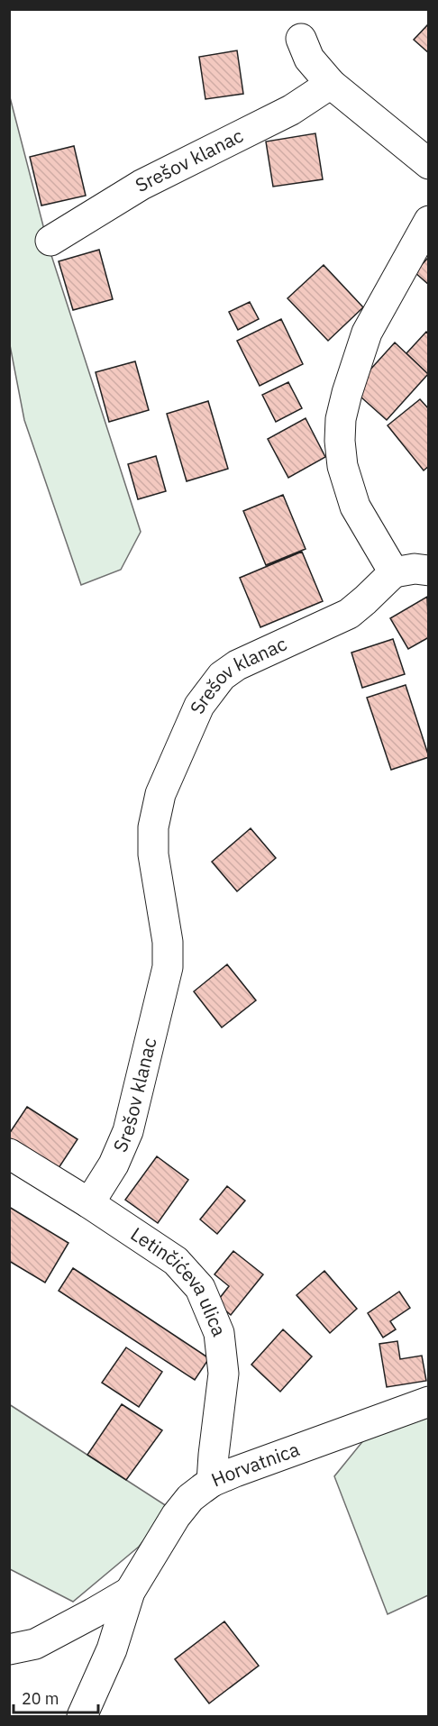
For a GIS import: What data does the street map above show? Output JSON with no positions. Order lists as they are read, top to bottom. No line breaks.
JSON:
{"streets":{"street":["Srešov klanac","Letinčićeva ulica","Horvatnica"]},"crossings":[["Srešov klanac","Letinčićeva ulica"],["Letinčićeva ulica","Horvatnica"]],"scale_bar":"20 m"}
